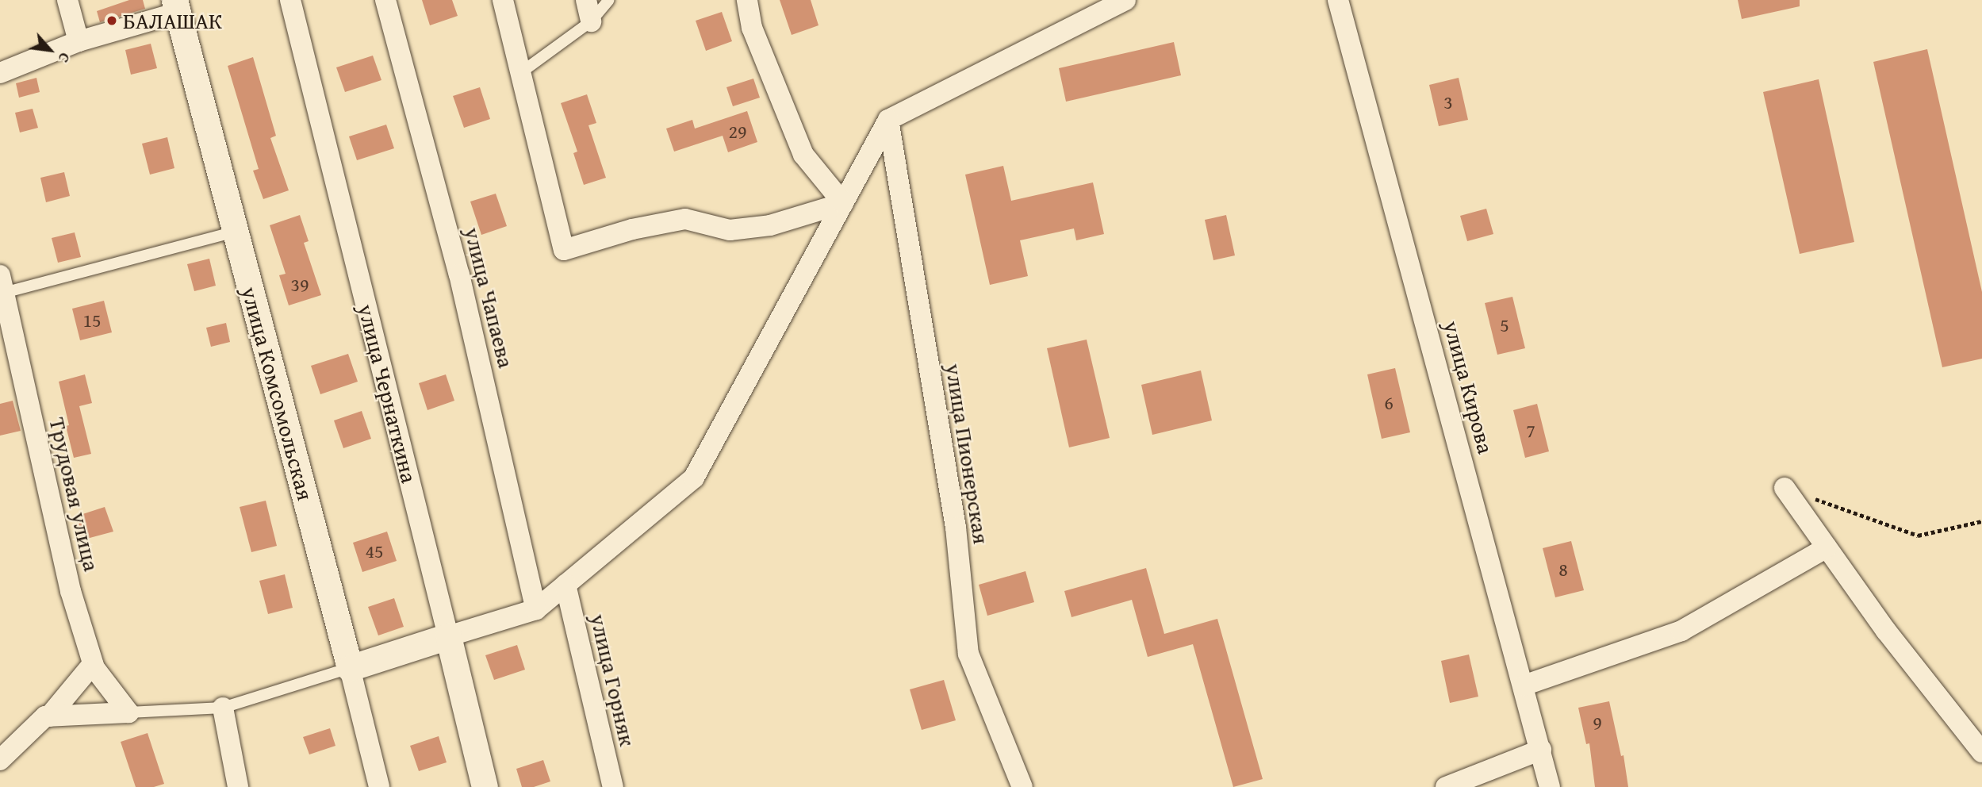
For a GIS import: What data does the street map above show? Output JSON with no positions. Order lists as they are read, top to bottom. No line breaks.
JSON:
{"streets":{"street":["улица Чапаева","улица Кирова","улица Комсомольская","улица Чернаткина","улица Пионерская","Трудовая улица","улица Горняк"]},"places":["БАЛАШАК"],"house_numbers":["3","29","39","15","5","6","7","45","8","9"],"north":"bottom right"}
